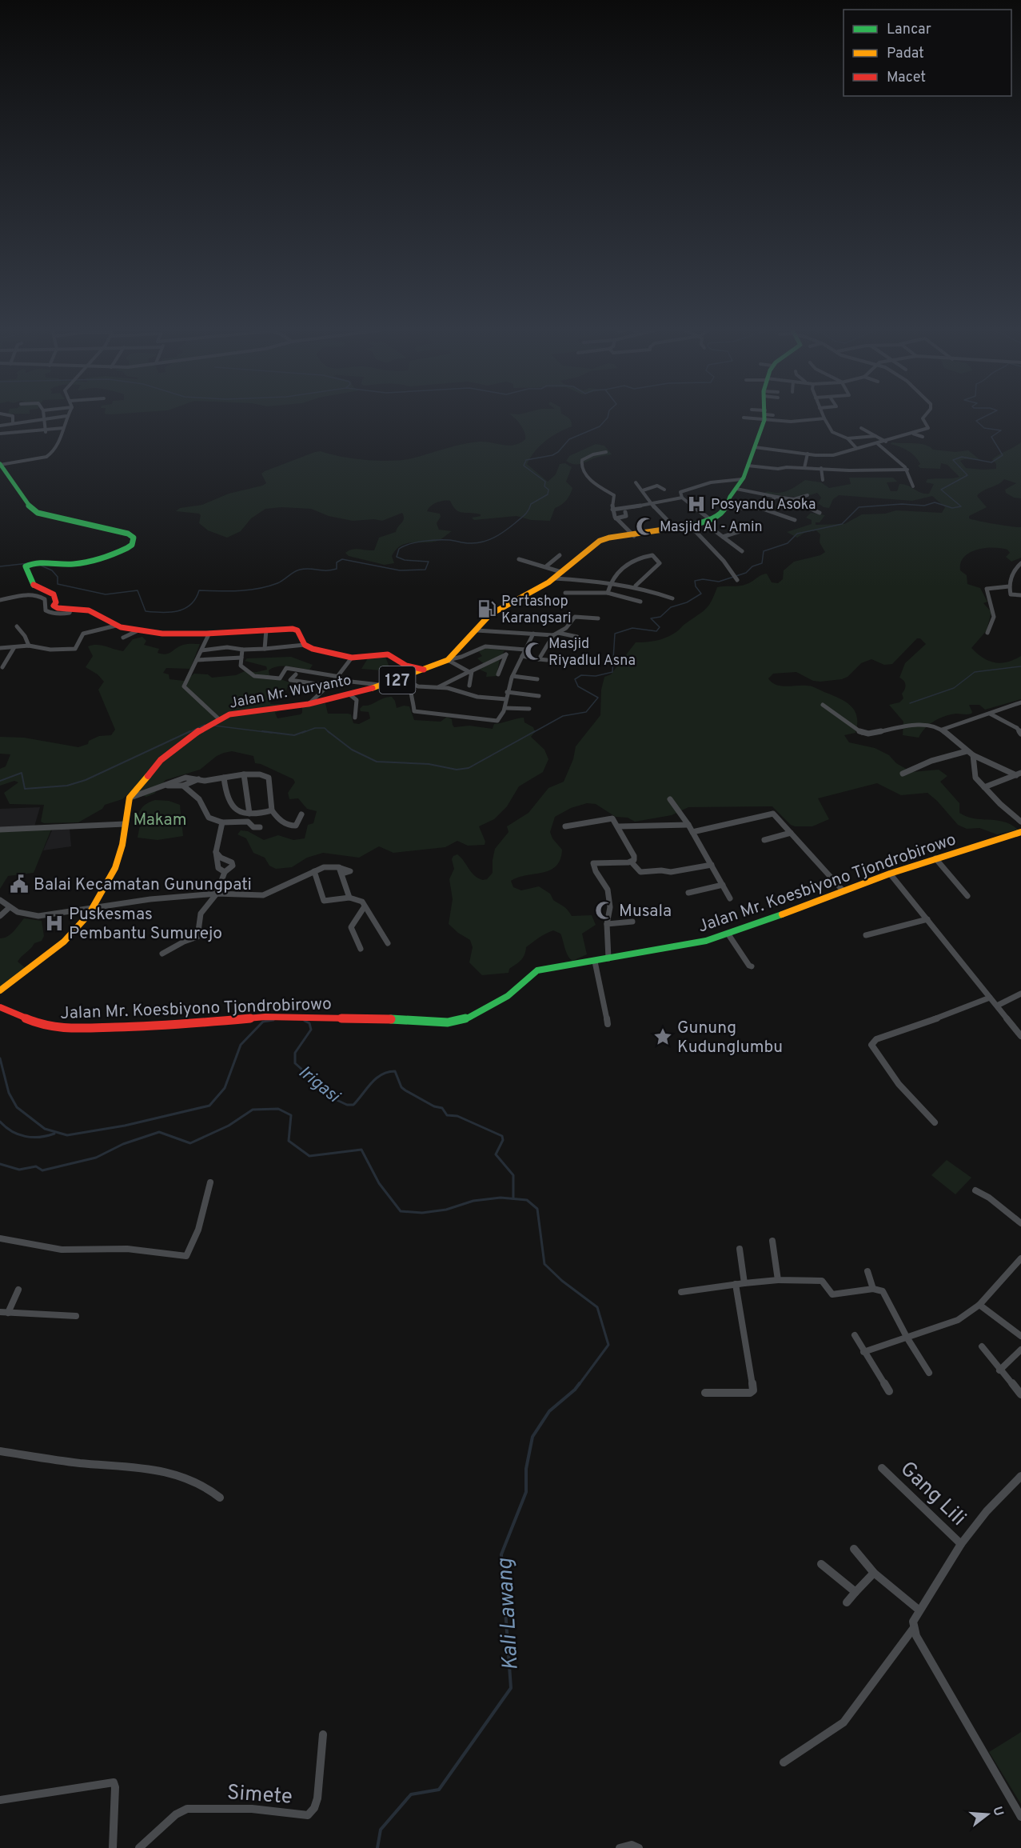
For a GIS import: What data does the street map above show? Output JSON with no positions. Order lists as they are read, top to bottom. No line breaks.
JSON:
{"streets":{"main road":["127","Jalan Mr. Wuryanto","Jalan Mr. Koesbiyono Tjondrobirowo"],"street":["Gang Lili","Simete"]},"water":["Irigasi","Kali Lawang"],"parks":["Makam"],"places":{"hospital":["Posyandu Asoka","Puskesmas Pembantu Sumurejo"],"mosque":["Masjid Al - Amin","Masjid Riyadlul Asna","Musala"],"fuel station":["Pertashop Karangsari"],"public building":["Balai Kecamatan Gunungpati"],"place":["Gunung Kudunglumbu"]},"legend":["Lancar","Padat","Macet"],"north":"right"}
